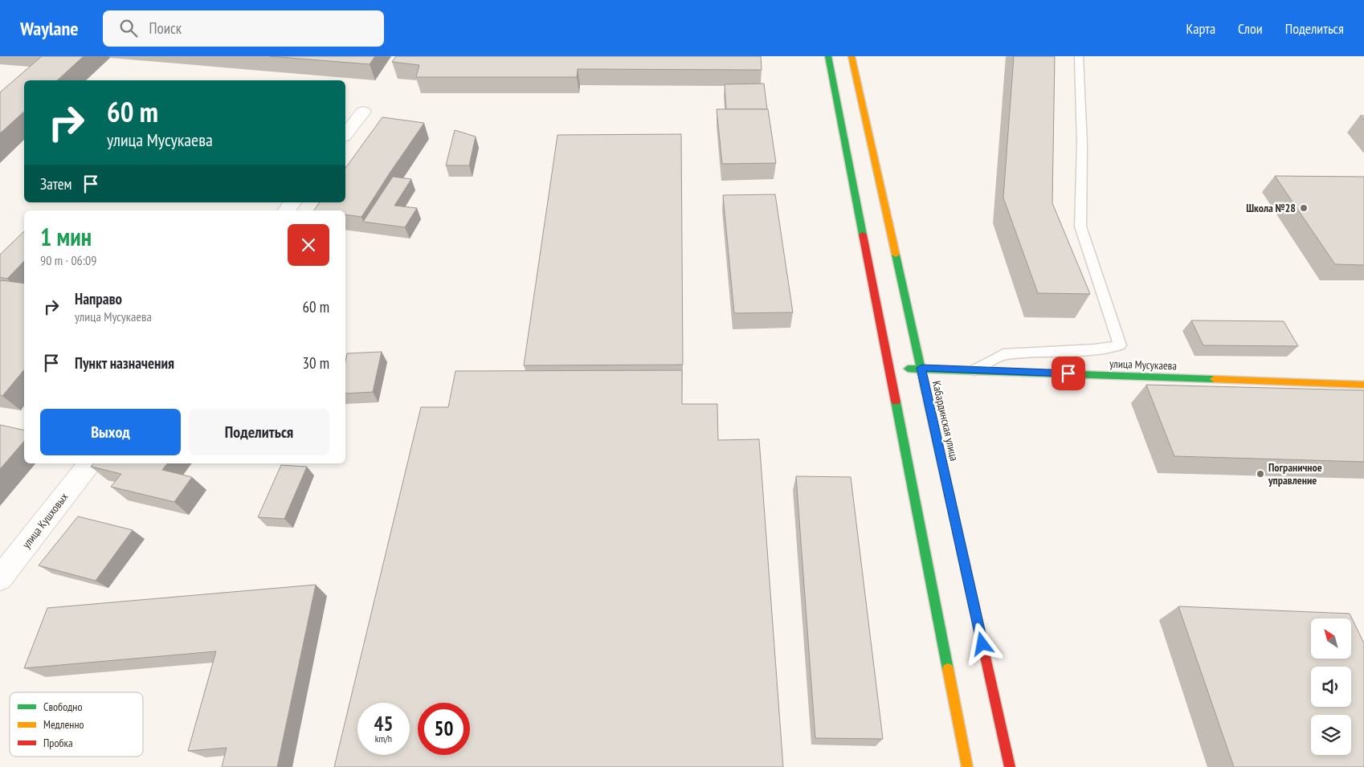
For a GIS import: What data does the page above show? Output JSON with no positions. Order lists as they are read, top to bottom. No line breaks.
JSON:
{"streets":{"main road":["улица Мусукаева","Кабардинская улица"],"street":["улица Кушховых"]},"crossings":[["улица Мусукаева","Кабардинская улица"]],"places":["Школа №28","Пограничное управление"],"legend":["Свободно","Медленно","Пробка"],"north":"top left","page":{"header":"Waylane","search":"Поиск","nav":["Карта","Слои","Поделиться"],"turn":["60 m","улица Мусукаева"],"then":"Затем","heading":["1 мин","90 m · 06:09"],"list":[{"name":"Направо","note":"улица Мусукаева","value":"60 m"},{"name":"Пункт назначения","value":"30 m"}],"buttons":["Выход","Поделиться"],"speed":"45 km/h","limit":"50"}}
